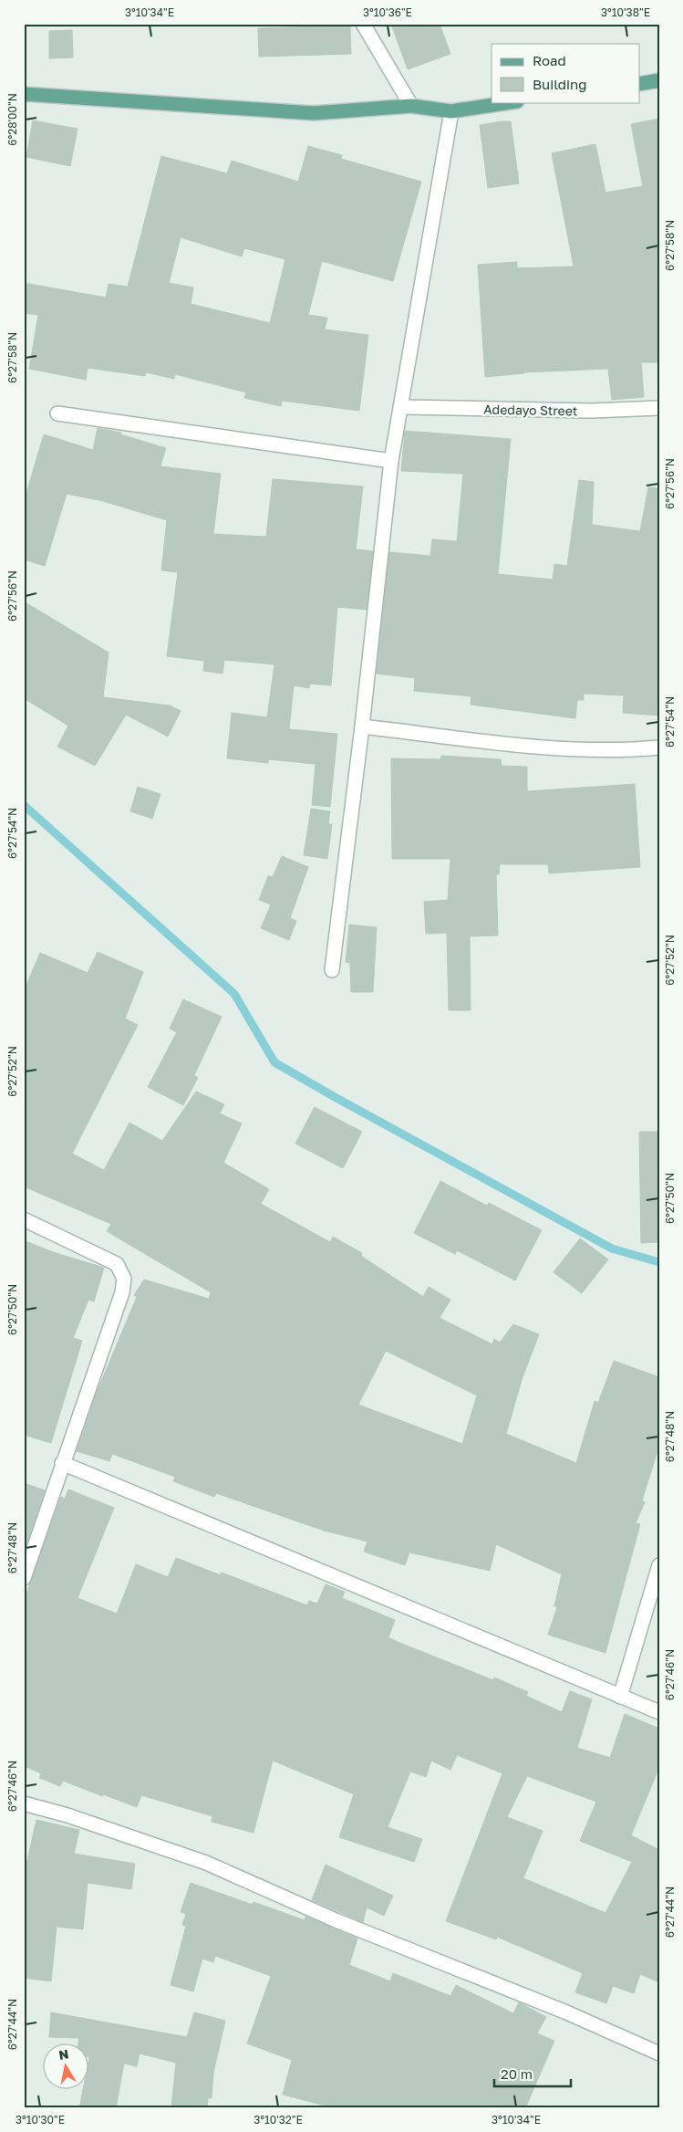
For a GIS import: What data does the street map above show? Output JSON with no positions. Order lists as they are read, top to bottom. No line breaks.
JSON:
{"streets":{"street":["Adedayo Street"]},"legend":["Road","Building"],"scale_bar":"20 m","north":"top","coordinates":["3°10'34\"E","3°10'36\"E","3°10'38\"E","6°28'00\"N","6°27'58\"N","6°27'56\"N","6°27'54\"N","6°27'52\"N","6°27'50\"N","6°27'48\"N","6°27'46\"N","6°27'44\"N","3°10'30\"E","3°10'32\"E"]}
